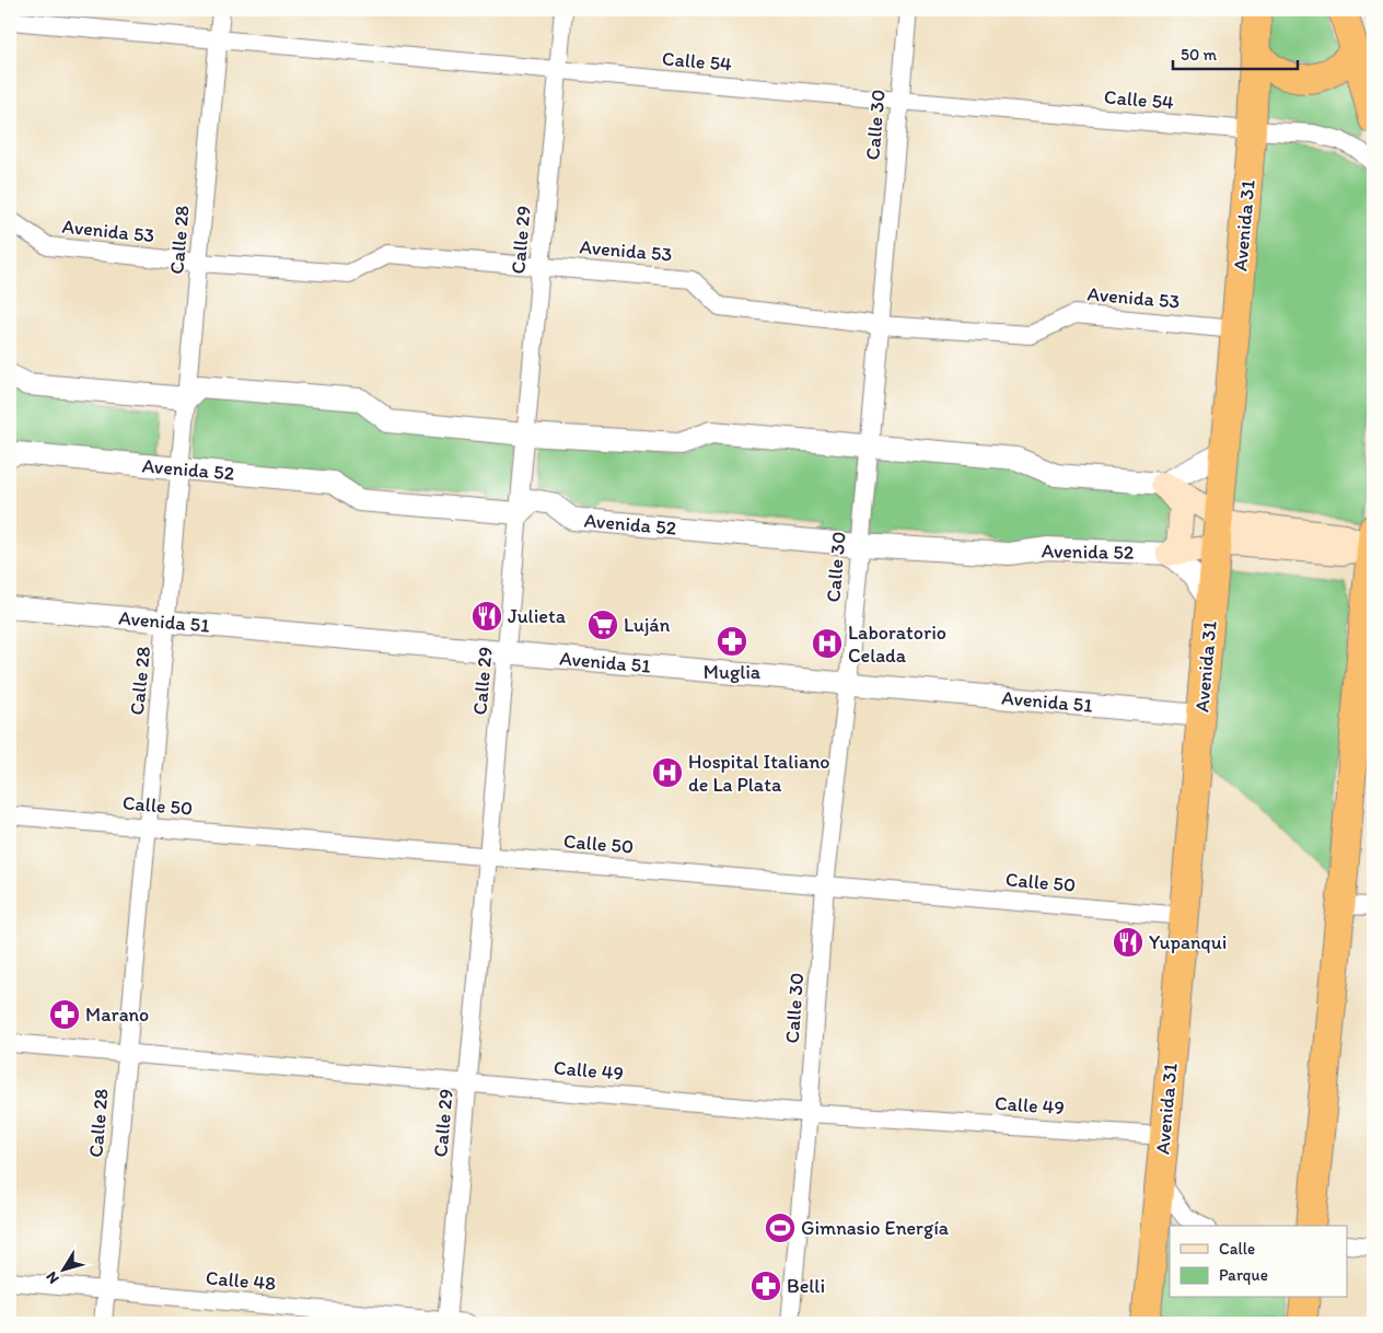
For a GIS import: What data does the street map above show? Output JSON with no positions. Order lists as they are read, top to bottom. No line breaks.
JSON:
{"streets":{"highway":["Avenida 31"],"main road":["Avenida 52"],"street":["Calle 54","Calle 30","Avenida 53","Calle 28","Calle 29","Avenida 51","Calle 50","Calle 49","Calle 48"]},"crossings":[["Calle 54","Calle 30"],["Calle 54","Avenida 31"],["Calle 54","Calle 28"],["Calle 54","Calle 29"],["Calle 30","Avenida 53"],["Calle 30","Avenida 52"],["Calle 30","Avenida 51"],["Calle 30","Calle 50"],["Calle 30","Calle 49"],["Avenida 31","Avenida 53"],["Avenida 31","Avenida 52"],["Avenida 31","Avenida 51"],["Avenida 31","Calle 50"],["Avenida 31","Calle 49"],["Avenida 53","Calle 28"],["Avenida 53","Calle 29"],["Calle 28","Avenida 52"],["Calle 28","Avenida 51"],["Calle 28","Calle 50"],["Calle 28","Calle 49"],["Calle 28","Calle 48"],["Calle 29","Avenida 52"],["Calle 29","Avenida 51"],["Calle 29","Calle 50"],["Calle 29","Calle 49"],["Calle 29","Calle 48"]],"places":{"restaurant":["Julieta","Yupanqui"],"supermarket":["Luján"],"pharmacy":["Muglia","Marano","Belli"],"hospital":["Laboratorio Celada","Hospital Italiano de La Plata"],"sports":["Gimnasio Energía"]},"legend":["Calle","Parque"],"scale_bar":"50 m","north":"bottom left"}
